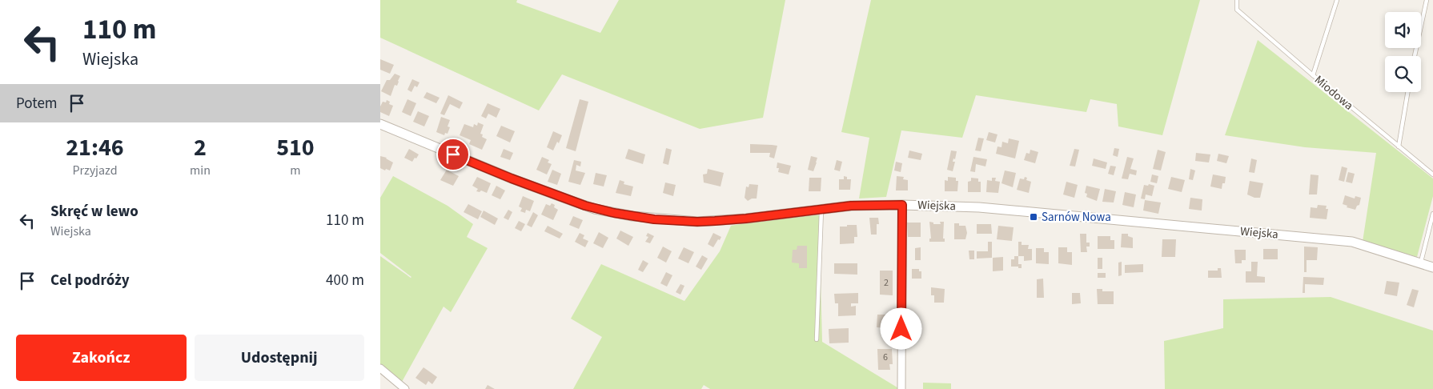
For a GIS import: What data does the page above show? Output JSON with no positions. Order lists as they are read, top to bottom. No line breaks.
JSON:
{"streets":{"street":["Wiejska"],"lane":["Miodowa"]},"places":{"transit":["Sarnów Nowa"]},"house_numbers":["2","6"],"page":{"turn":["110 m","Wiejska"],"then":"Potem","eta":["21:46","Przyjazd","2","min","510","m"],"list":[{"name":"Skręć w lewo","note":"Wiejska","value":"110 m"},{"name":"Cel podróży","value":"400 m"}],"buttons":["Zakończ","Udostępnij"]}}
